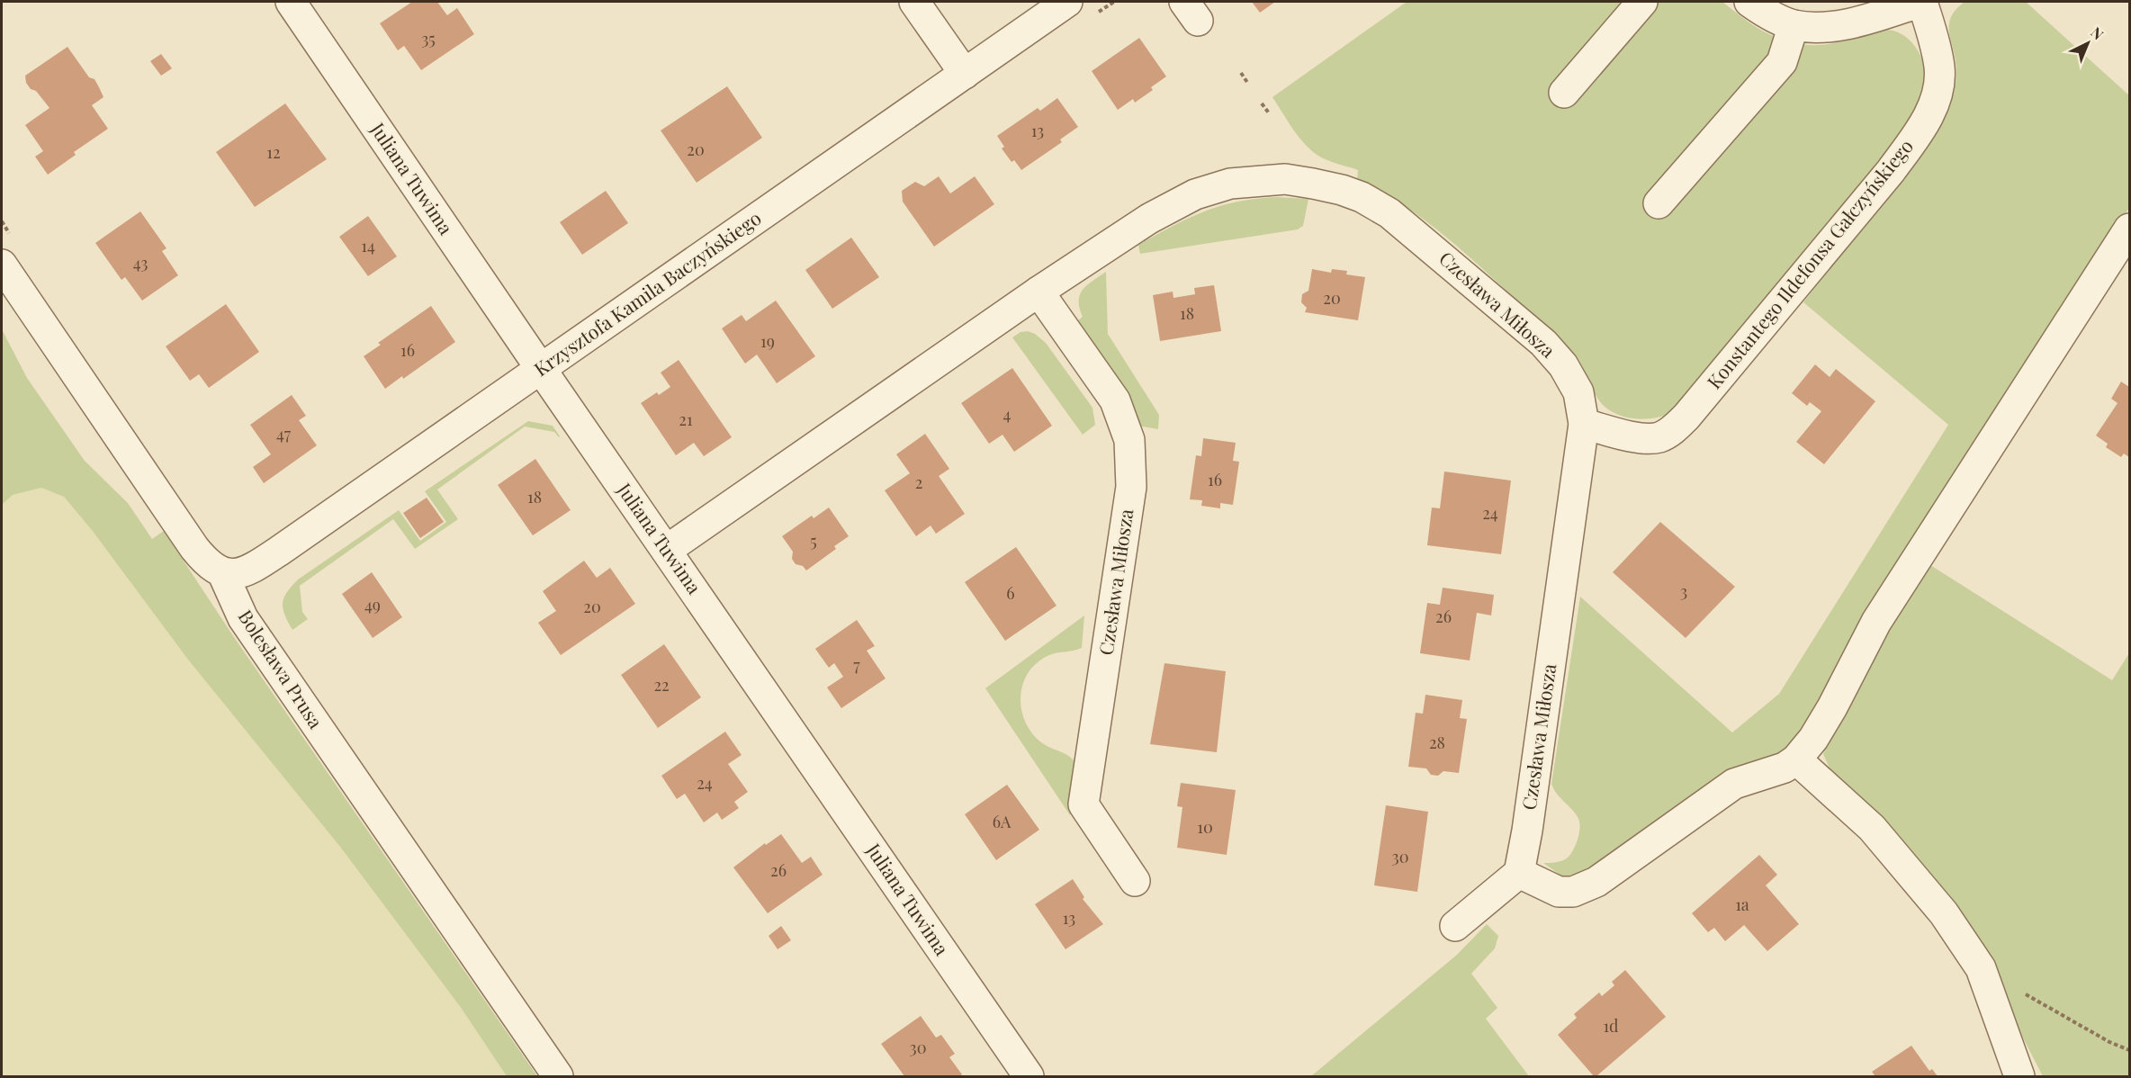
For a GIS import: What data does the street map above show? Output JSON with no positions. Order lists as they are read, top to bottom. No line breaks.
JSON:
{"streets":{"street":["Juliana Tuwima","Konstantego Ildefonsa Gałczyńskiego","Krzysztofa Kamila Baczyńskiego","Czesława Miłosza","Bolesława Prusa"]},"crossings":[["Juliana Tuwima","Krzysztofa Kamila Baczyńskiego"],["Juliana Tuwima","Czesława Miłosza"],["Konstantego Ildefonsa Gałczyńskiego","Czesława Miłosza"],["Krzysztofa Kamila Baczyńskiego","Bolesława Prusa"]],"house_numbers":["35","13","20","12","14","43","20","18","19","16","4","21","47","16","2","18","24","5","3","6","49","20","26","7","22","28","24","6A","10","30","26","1a","13","1d","30"],"north":"top right"}
